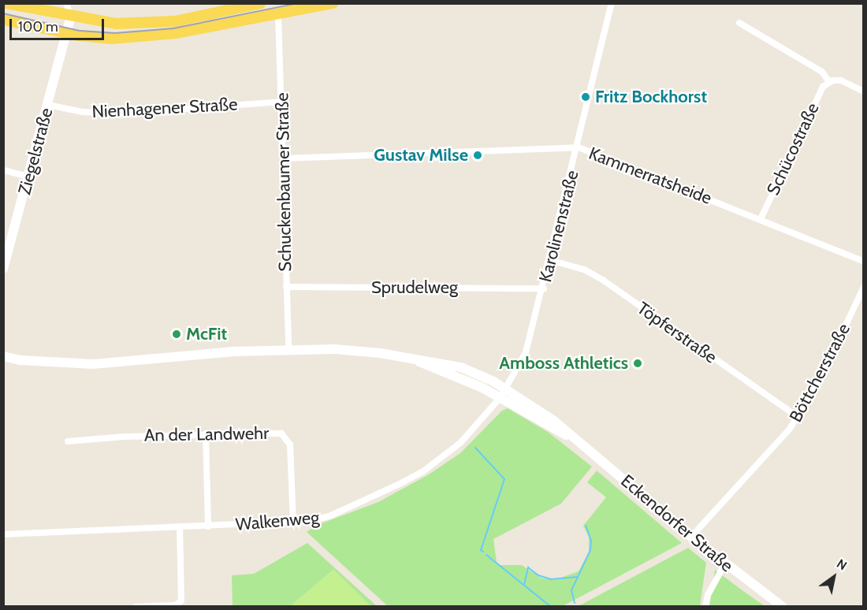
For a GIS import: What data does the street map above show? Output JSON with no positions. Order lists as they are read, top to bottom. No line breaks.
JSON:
{"streets":{"street":["Nienhagener Straße","Schücostraße","Ziegelstraße","Kammerratsheide","Schuckenbaumer Straße","Karolinenstraße","Sprudelweg","Töpferstraße","Böttcherstraße","An der Landwehr","Walkenweg","Eckendorfer Straße"]},"crossings":[["Nienhagener Straße","Ziegelstraße"],["Nienhagener Straße","Schuckenbaumer Straße"],["Schücostraße","Kammerratsheide"],["Kammerratsheide","Schuckenbaumer Straße"],["Kammerratsheide","Karolinenstraße"],["Schuckenbaumer Straße","Sprudelweg"],["Schuckenbaumer Straße","Eckendorfer Straße"],["Karolinenstraße","Sprudelweg"],["Karolinenstraße","Töpferstraße"],["Karolinenstraße","Walkenweg"],["Karolinenstraße","Eckendorfer Straße"],["Töpferstraße","Böttcherstraße"],["Böttcherstraße","Eckendorfer Straße"],["An der Landwehr","Walkenweg"],["Walkenweg","Eckendorfer Straße"]],"places":["Fritz Bockhorst","Gustav Milse","McFit","Amboss Athletics"],"scale_bar":"100 m","north":"top right"}
